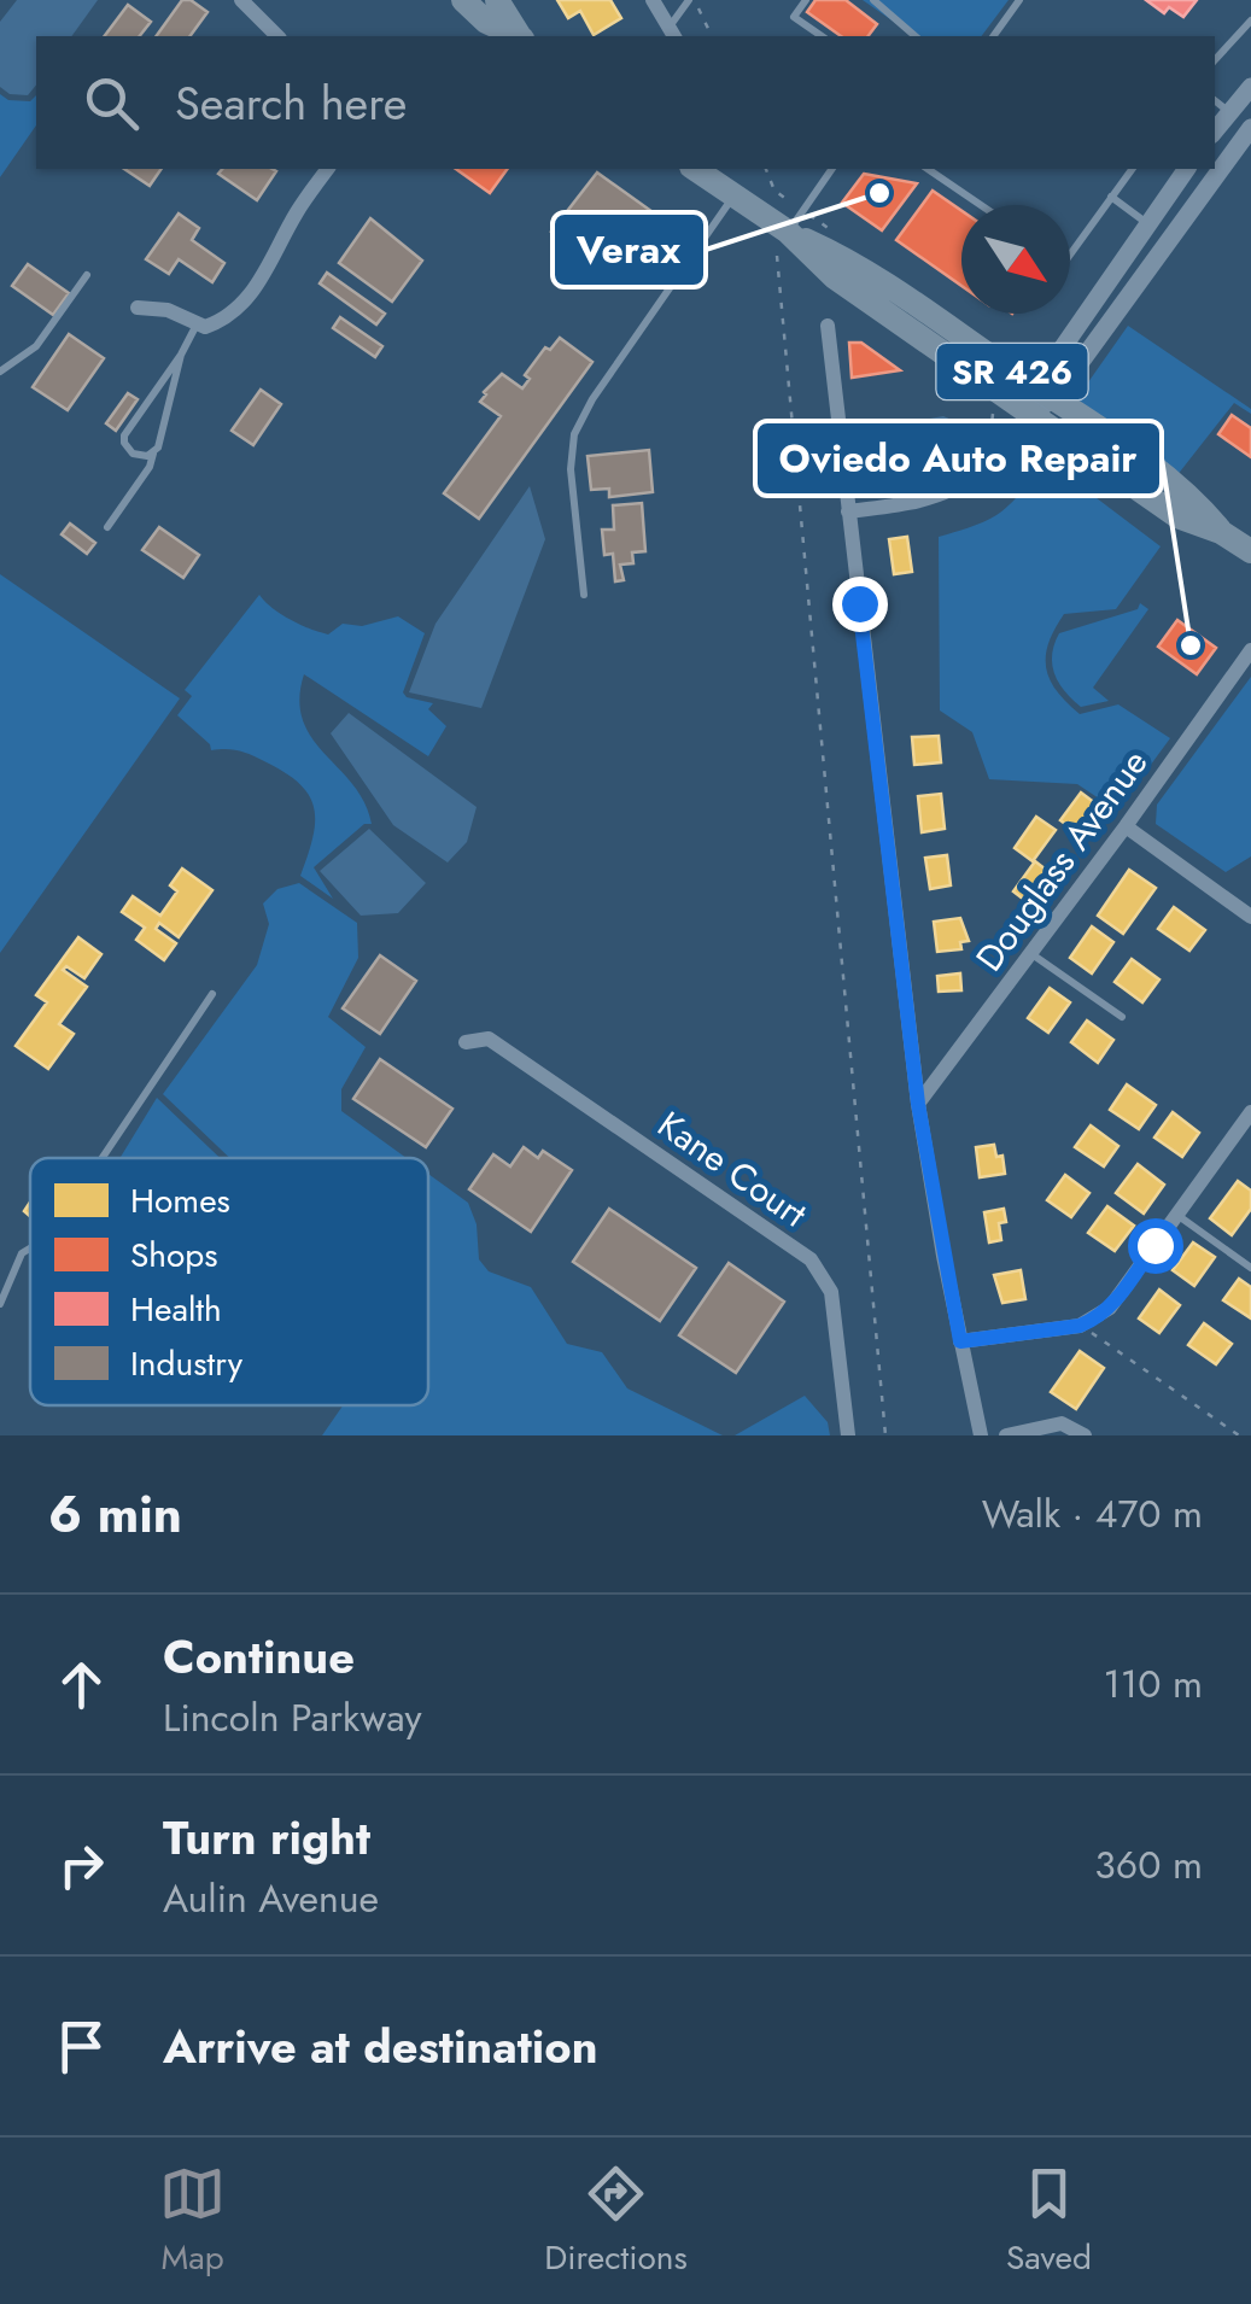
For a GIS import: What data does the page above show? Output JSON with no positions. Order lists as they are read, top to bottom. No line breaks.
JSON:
{"streets":{"main road":["SR 426"],"street":["Douglass Avenue","Kane Court"]},"places":["Verax","Oviedo Auto Repair"],"legend":["Homes","Shops","Health","Industry"],"north":"bottom right","page":{"search":"Search here","heading":["6 min","Walk · 470 m"],"list":[["Continue","Lincoln Parkway","110 m"],["Turn right","Aulin Avenue","360 m"],"Arrive at destination"],"nav":["Map","Directions","Saved"]}}
